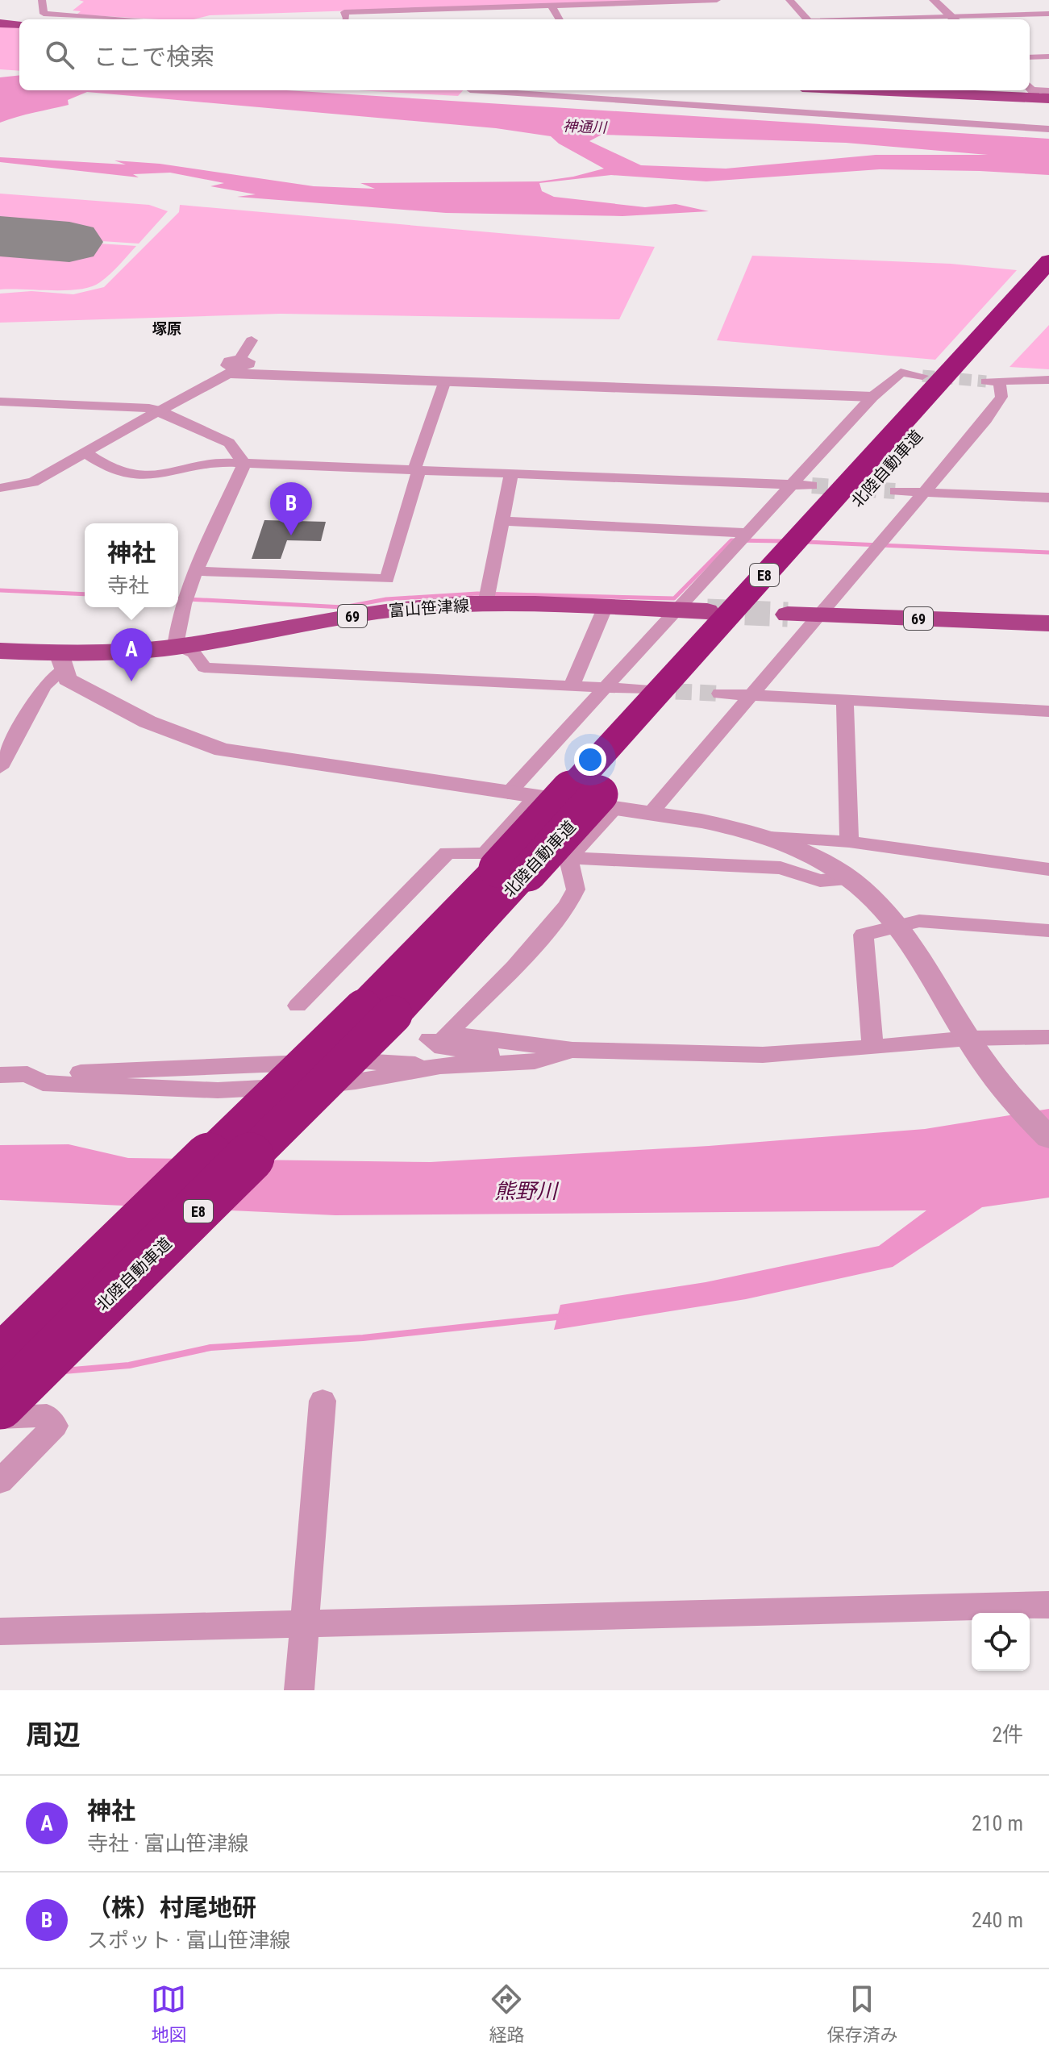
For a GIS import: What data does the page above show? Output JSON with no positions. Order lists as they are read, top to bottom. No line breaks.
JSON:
{"streets":{"highway":["北陸自動車道","E8"],"main road":["富山笹津線","69"]},"districts":["塚原"],"water":["神通川","熊野川"],"page":{"search":"ここで検索","pins":["B","A"],"popup":["神社","寺社"],"heading":["周辺","2件"],"list":[{"mark":"A","name":"神社","note":"寺社 · 富山笹津線","value":"210 m"},{"mark":"B","name":"（株）村尾地研","note":"スポット · 富山笹津線","value":"240 m"}],"nav":["地図","経路","保存済み"]}}
